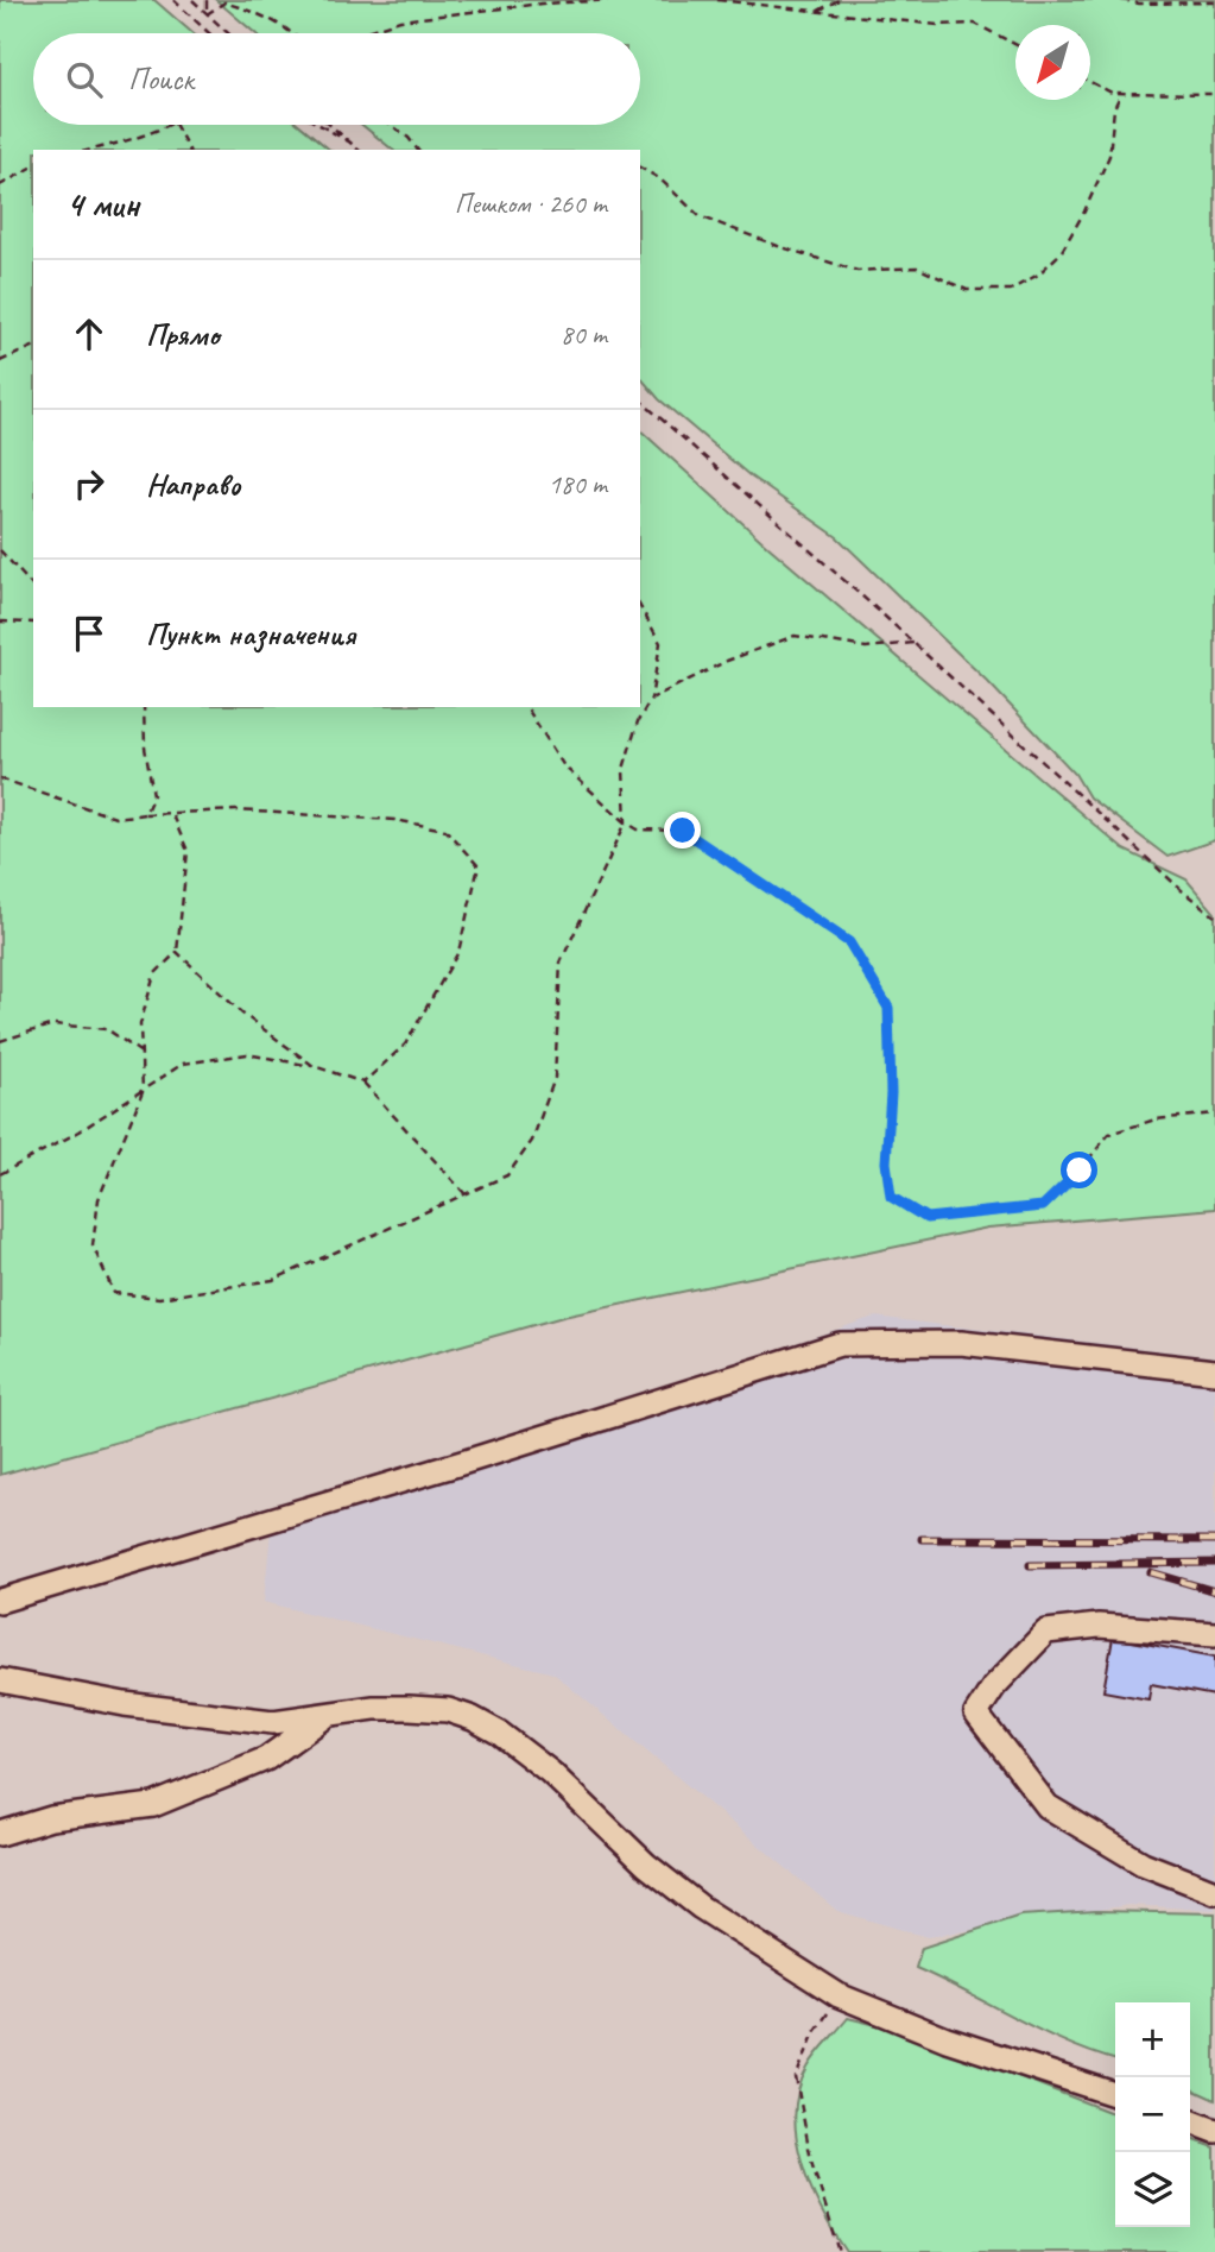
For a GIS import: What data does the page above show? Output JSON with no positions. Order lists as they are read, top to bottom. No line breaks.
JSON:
{"north":"bottom left","page":{"search":"Поиск","heading":["4 мин","Пешком · 260 m"],"list":[["Прямо","80 m"],["Направо","180 m"],"Пункт назначения"],"map_buttons":["+","−"]}}
